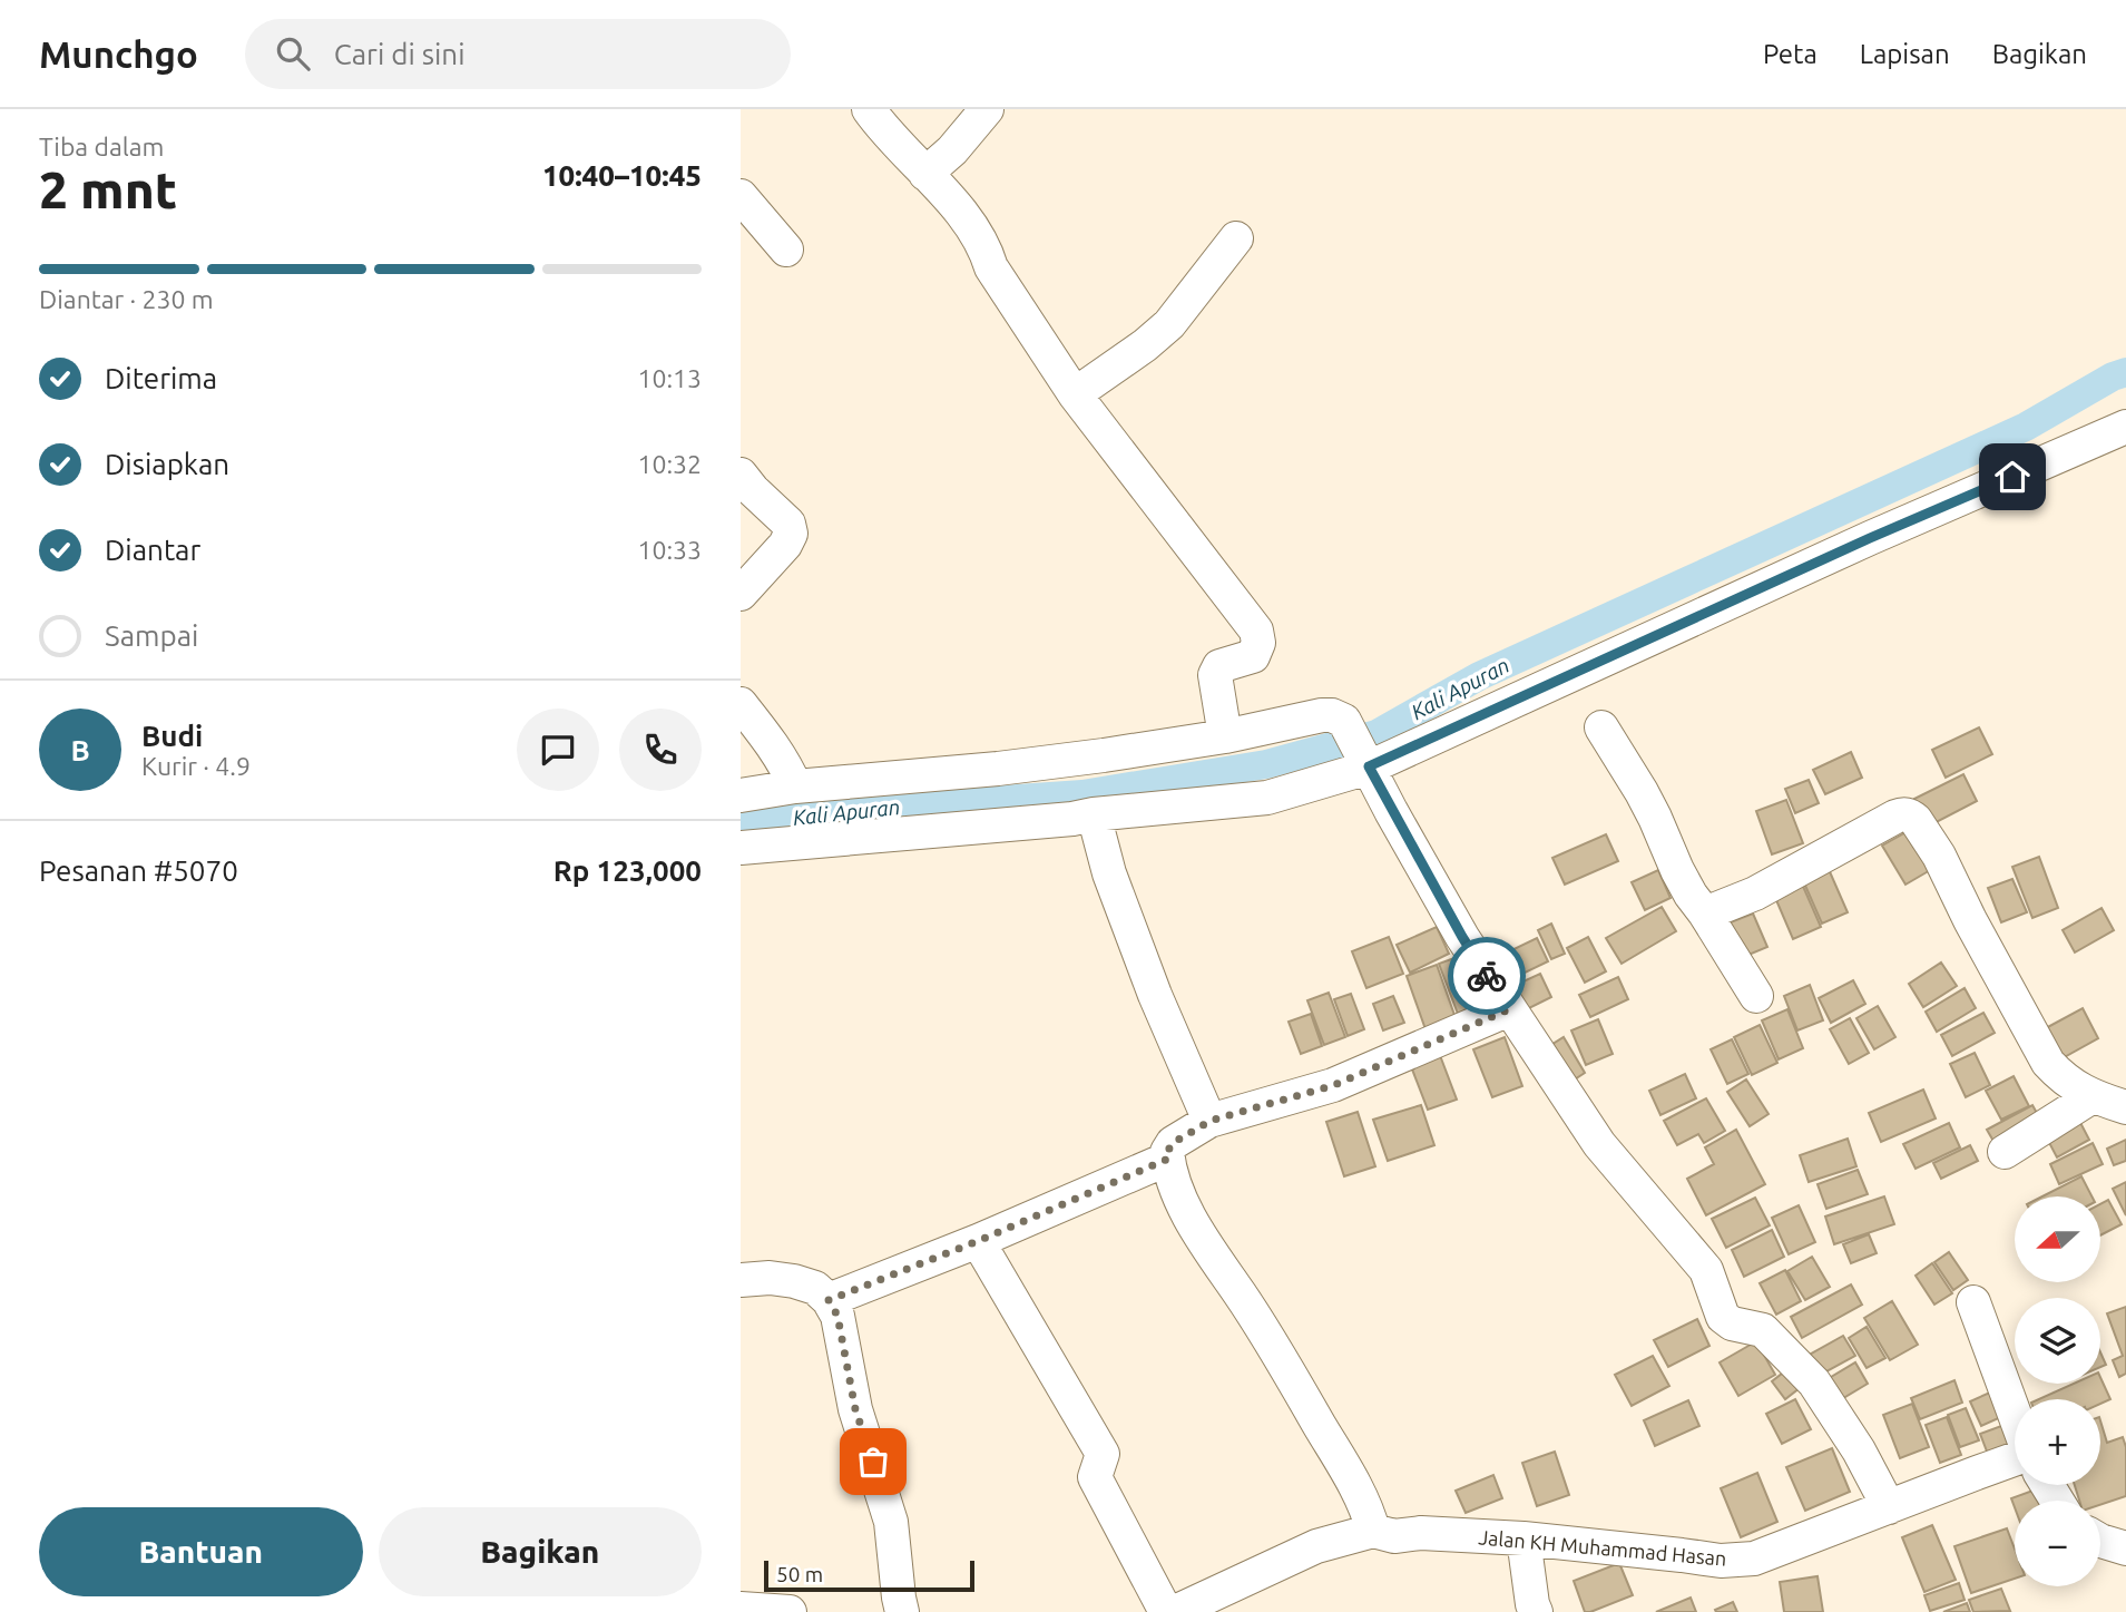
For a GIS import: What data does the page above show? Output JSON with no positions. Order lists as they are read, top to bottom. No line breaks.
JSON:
{"streets":{"street":["Jalan KH Muhammad Hasan"]},"water":["Kali Apuran"],"scale_bar":"50 m","north":"left","page":{"header":"Munchgo","search":"Cari di sini","nav":["Peta","Lapisan","Bagikan"],"heading":["2 mnt","Tiba dalam","10:40–10:45"],"panel":["Budi","Kurir · 4.9","Pesanan #5070","Rp 123,000"],"bar":"Diantar · 230 m","list":[["Diterima","10:13"],["Disiapkan","10:32"],["Diantar","10:33"],"Sampai"],"round":"B","map_buttons":["+","−"],"buttons":["Bantuan","Bagikan"],"scale":"50 m"}}
